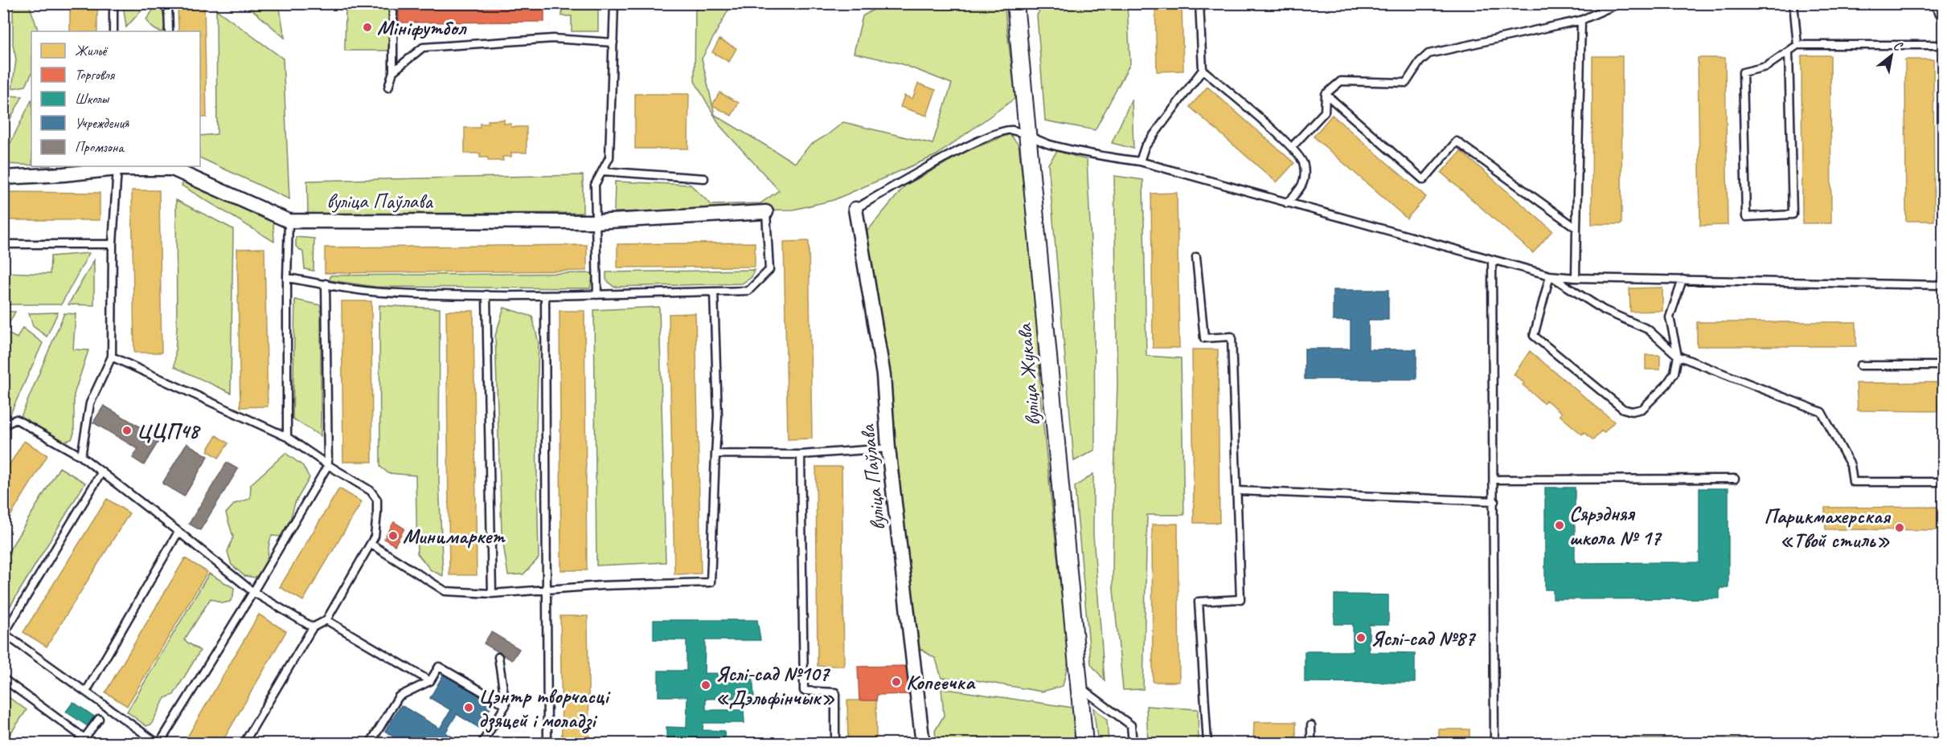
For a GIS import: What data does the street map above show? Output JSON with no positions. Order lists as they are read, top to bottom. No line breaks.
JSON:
{"streets":{"street":["вуліца Паўлава","вуліца Жукава"]},"places":["Мініфутбол","ЦЦП48","Сярэдняя школа № 17","Парикмахерская «Твой стиль»","Минимаркет","Яслі-сад №87","Копеечка","Яслі-сад №107 «Дэльфінчык»","Цэнтр творчасці дзяцей і моладзі"],"legend":["Жильё","Торговля","Школы","Учреждения","Промзона"],"north":"top right"}
